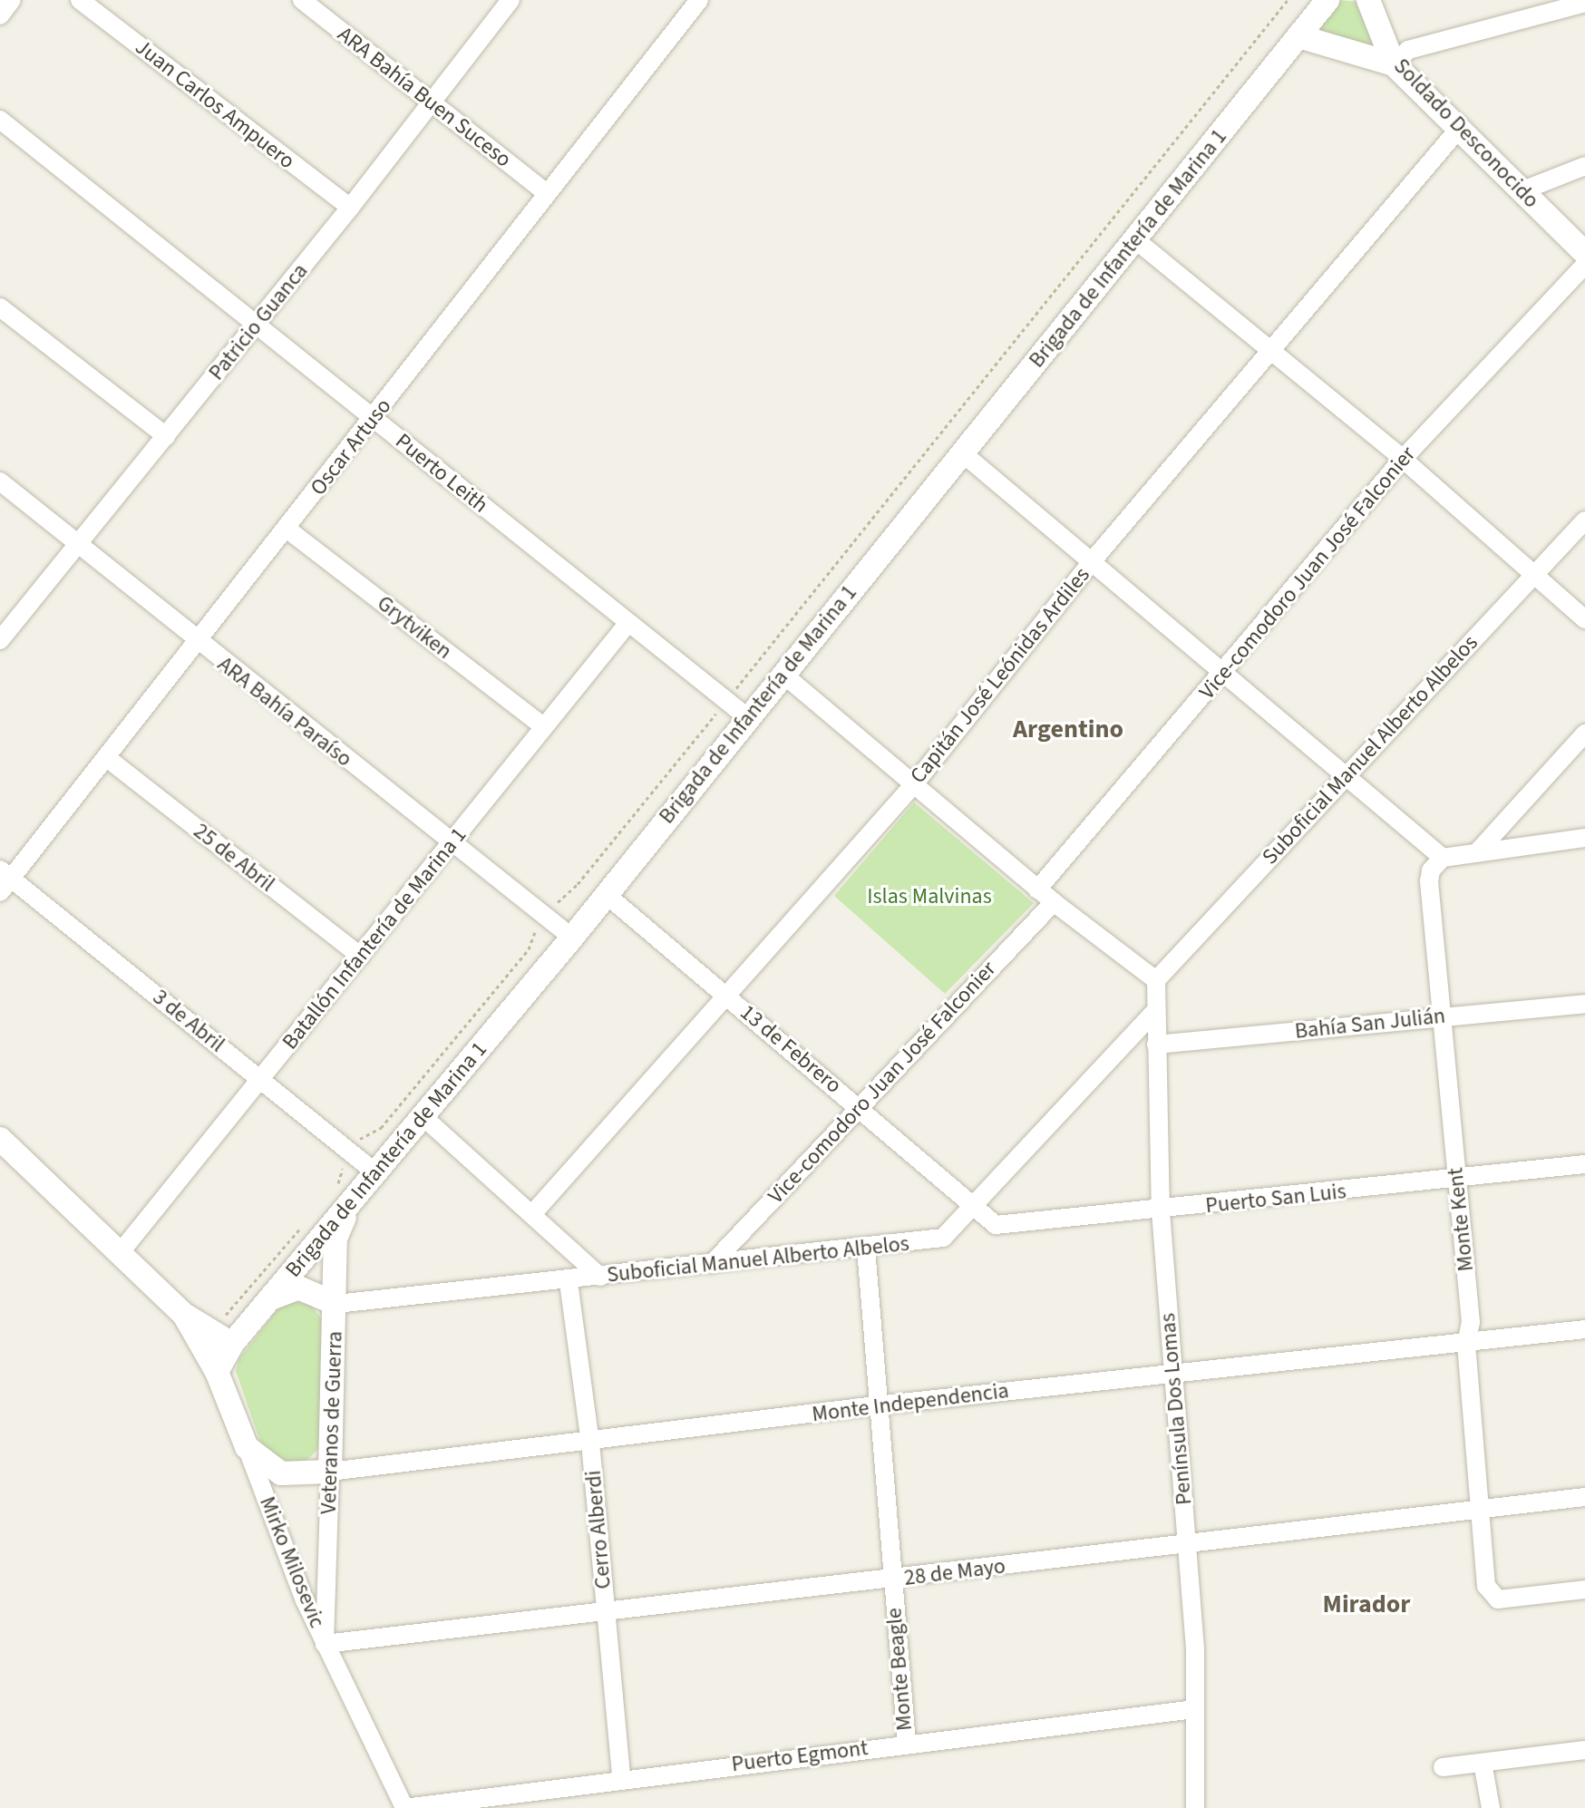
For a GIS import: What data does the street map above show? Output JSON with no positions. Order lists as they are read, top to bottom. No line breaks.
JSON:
{"streets":{"street":["ARA Bahía Buen Suceso","Juan Carlos Ampuero","Soldado Desconocido","Brigada de Infantería de Marina 1","Patricio Guanca","Oscar Artuso","Puerto Leith","Vice-comodoro Juan José Falconier","Grytviken","Capitán José Leónidas Ardiles","ARA Bahía Paraíso","Suboficial Manuel Alberto Albelos","25 de Abril","Batallón Infantería de Marina 1","3 de Abril","Bahía San Julián","13 de Febrero","Puerto San Luis","Monte Kent","Monte Independencia","Península Dos Lomas","Veteranos de Guerra","Cerro Alberdi","Mirko Milosevic","28 de Mayo","Monte Beagle","Puerto Egmont"]},"crossings":[["ARA Bahía Buen Suceso","Patricio Guanca"],["ARA Bahía Buen Suceso","Oscar Artuso"],["Juan Carlos Ampuero","Patricio Guanca"],["Soldado Desconocido","Capitán José Leónidas Ardiles"],["Brigada de Infantería de Marina 1","Puerto Leith"],["Brigada de Infantería de Marina 1","ARA Bahía Paraíso"],["Brigada de Infantería de Marina 1","Suboficial Manuel Alberto Albelos"],["Brigada de Infantería de Marina 1","3 de Abril"],["Brigada de Infantería de Marina 1","13 de Febrero"],["Brigada de Infantería de Marina 1","Veteranos de Guerra"],["Brigada de Infantería de Marina 1","Mirko Milosevic"],["Patricio Guanca","Puerto Leith"],["Patricio Guanca","ARA Bahía Paraíso"],["Oscar Artuso","Puerto Leith"],["Oscar Artuso","Grytviken"],["Oscar Artuso","ARA Bahía Paraíso"],["Oscar Artuso","25 de Abril"],["Oscar Artuso","3 de Abril"],["Puerto Leith","Batallón Infantería de Marina 1"],["Vice-comodoro Juan José Falconier","Suboficial Manuel Alberto Albelos"],["Vice-comodoro Juan José Falconier","13 de Febrero"],["Grytviken","Batallón Infantería de Marina 1"],["Capitán José Leónidas Ardiles","13 de Febrero"],["ARA Bahía Paraíso","Batallón Infantería de Marina 1"],["Suboficial Manuel Alberto Albelos","13 de Febrero"],["Suboficial Manuel Alberto Albelos","Puerto San Luis"],["Suboficial Manuel Alberto Albelos","Península Dos Lomas"],["Suboficial Manuel Alberto Albelos","Veteranos de Guerra"],["Suboficial Manuel Alberto Albelos","Cerro Alberdi"],["Suboficial Manuel Alberto Albelos","Monte Beagle"],["25 de Abril","Batallón Infantería de Marina 1"],["Batallón Infantería de Marina 1","3 de Abril"],["Batallón Infantería de Marina 1","Mirko Milosevic"],["Bahía San Julián","Monte Kent"],["Bahía San Julián","Península Dos Lomas"],["13 de Febrero","Puerto San Luis"],["Puerto San Luis","Monte Kent"],["Puerto San Luis","Península Dos Lomas"],["Monte Kent","Monte Independencia"],["Monte Kent","28 de Mayo"],["Monte Independencia","Península Dos Lomas"],["Monte Independencia","Veteranos de Guerra"],["Monte Independencia","Cerro Alberdi"],["Monte Independencia","Mirko Milosevic"],["Monte Independencia","Monte Beagle"],["Península Dos Lomas","28 de Mayo"],["Península Dos Lomas","Puerto Egmont"],["Veteranos de Guerra","Mirko Milosevic"],["Veteranos de Guerra","28 de Mayo"],["Cerro Alberdi","28 de Mayo"],["Cerro Alberdi","Puerto Egmont"],["Mirko Milosevic","28 de Mayo"],["Mirko Milosevic","Puerto Egmont"],["28 de Mayo","Monte Beagle"],["Monte Beagle","Puerto Egmont"]],"districts":["Argentino","Mirador"],"parks":["Islas Malvinas"]}
